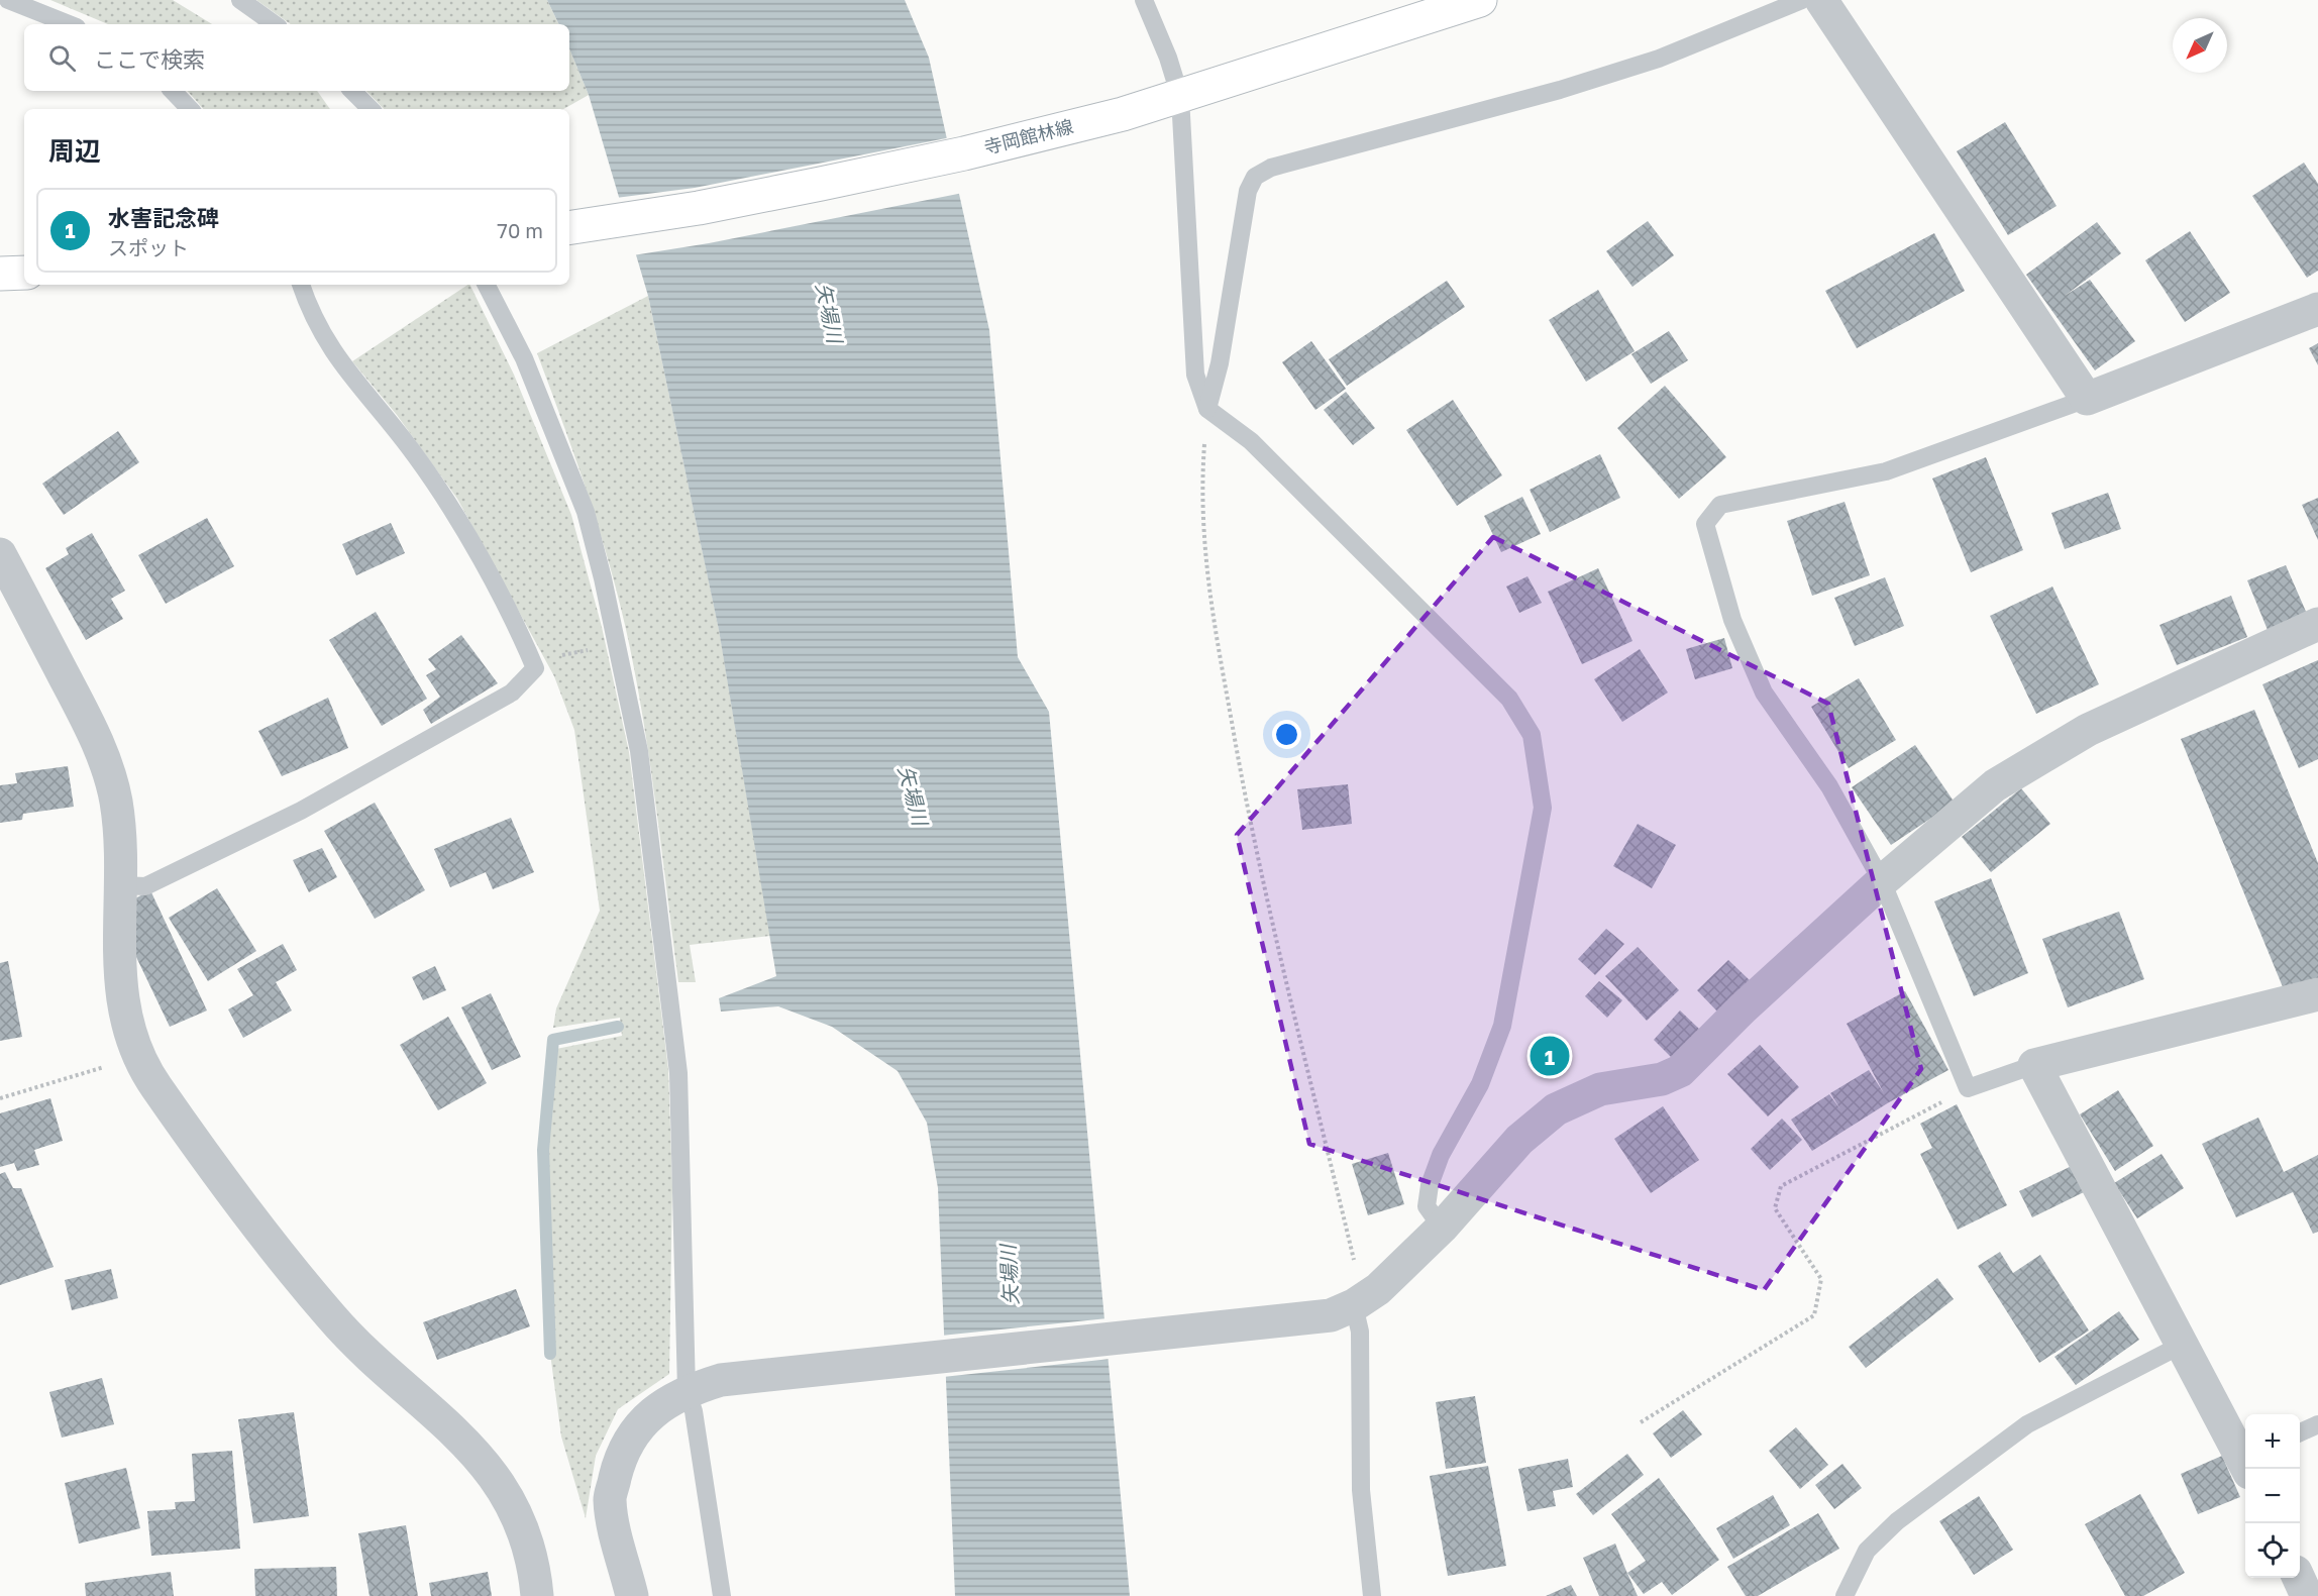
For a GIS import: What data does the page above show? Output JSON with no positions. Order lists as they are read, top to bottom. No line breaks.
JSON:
{"streets":{"main road":["寺岡館林線"]},"water":["矢場川"],"north":"bottom left","page":{"search":"ここで検索","heading":"周辺","list":[{"mark":"1","name":"水害記念碑","note":"スポット","value":"70 m"}],"pins":"1","map_buttons":["+","−"]}}
